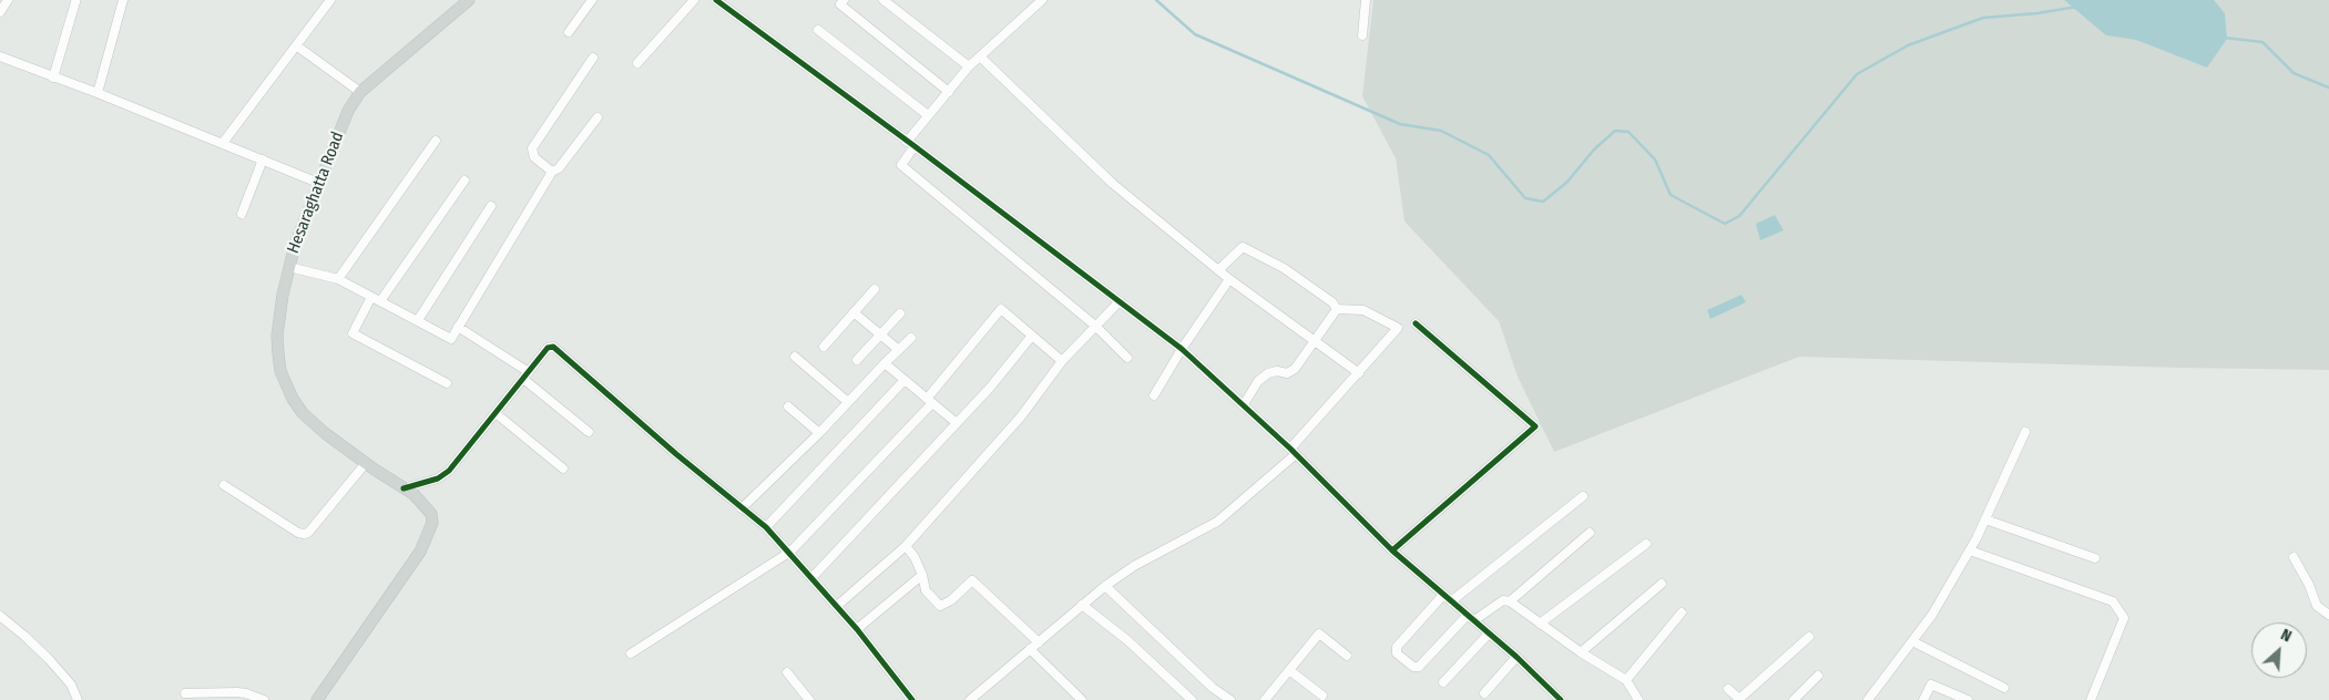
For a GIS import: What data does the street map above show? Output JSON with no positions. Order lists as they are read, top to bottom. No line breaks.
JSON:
{"streets":{"main road":["Hesaraghatta Road"]},"north":"top right"}
